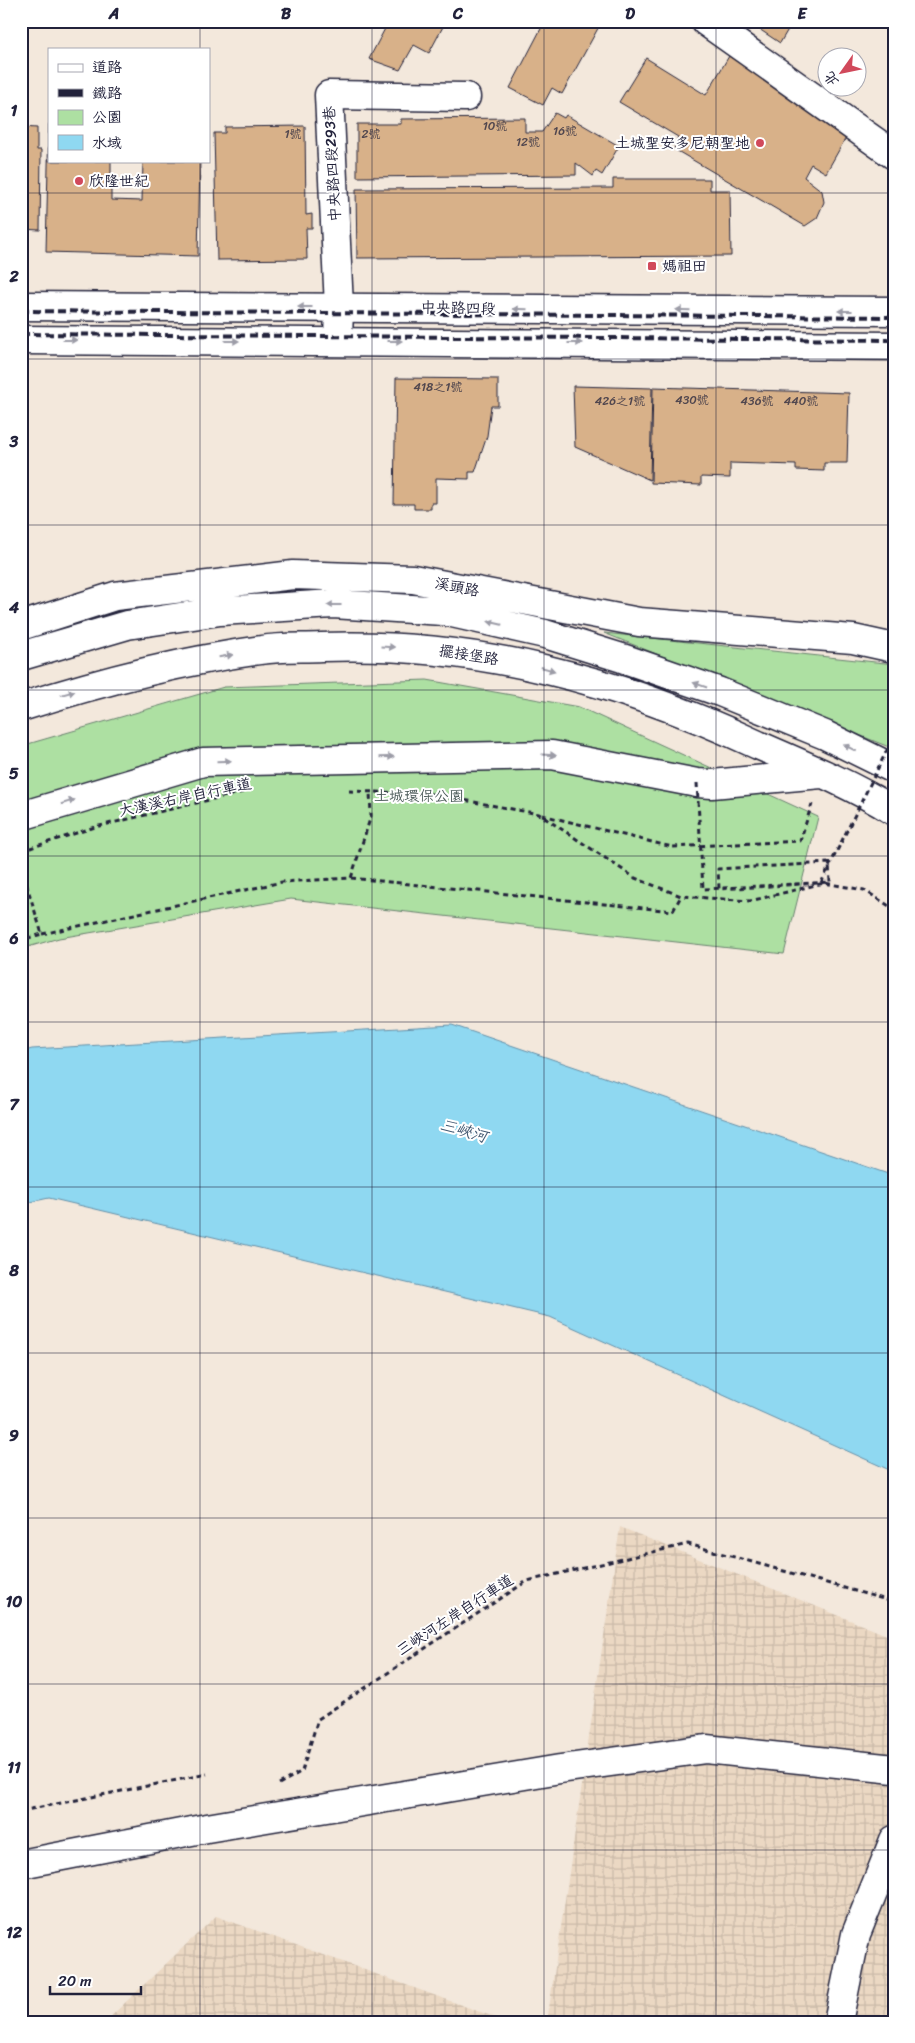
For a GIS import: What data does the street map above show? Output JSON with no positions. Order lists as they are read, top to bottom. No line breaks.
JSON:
{"streets":{"street":["中央路四段293巷","中央路四段","溪頭路","擺接堡路"],"path":["大漢溪右岸自行車道","三峽河左岸自行車道"]},"crossings":[["中央路四段293巷","中央路四段"]],"water":["三峽河"],"parks":["土城環保公園"],"places":{"other":["土城聖安多尼朝聖地","欣隆世紀"],"transit":["媽祖田"]},"house_numbers":["10號","16號","1號","2號","12號","418之1號","430號","426之1號","436號","440號"],"legend":["道路","鐵路","公園","水域"],"scale_bar":"20 m","north":"bottom left","grid":{"columns":["A","B","C","D","E"],"rows":["1","2","3","4","5","6","7","8","9","10","11","12"]}}
